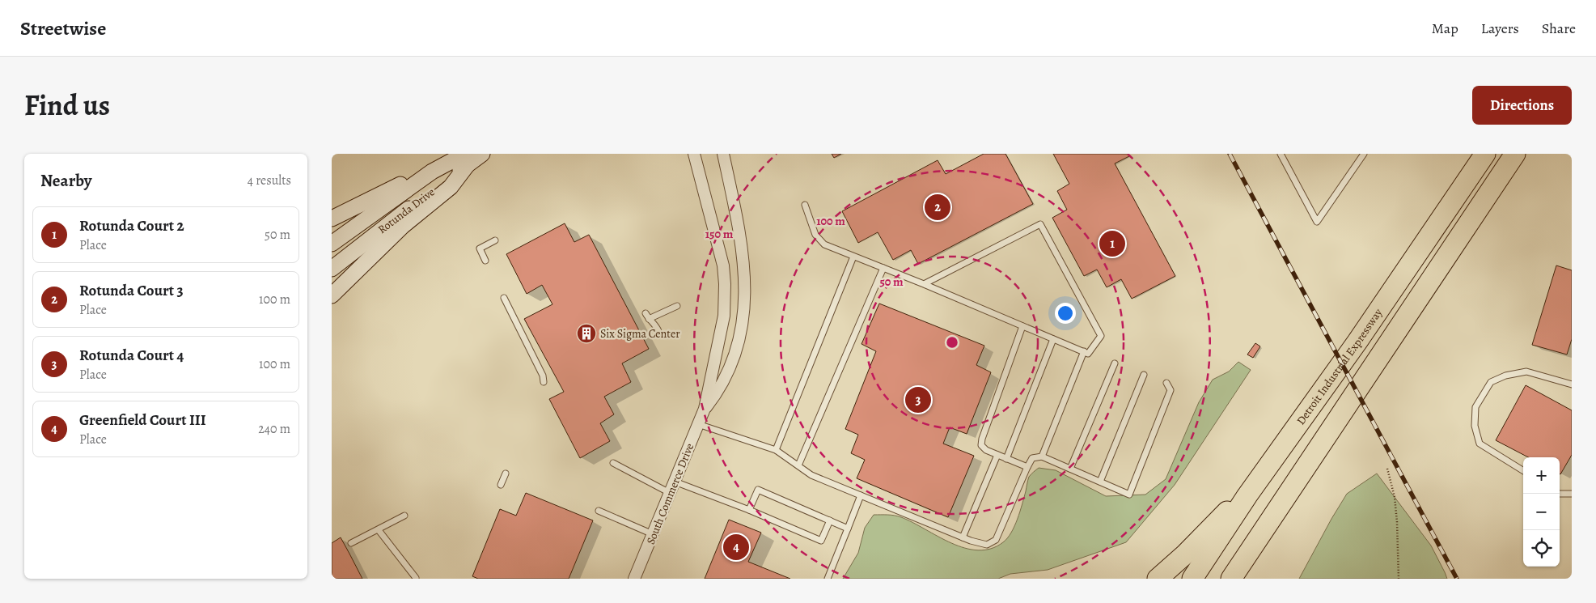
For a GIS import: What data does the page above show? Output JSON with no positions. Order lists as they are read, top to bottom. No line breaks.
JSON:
{"streets":{"highway":["Detroit Industrial Expressway"],"main road":["Rotunda Drive"],"street":["South Commerce Drive"]},"places":{"building":["Six Sigma Center"]},"page":{"header":"Streetwise","nav":["Map","Layers","Share"],"title":"Find us","buttons":"Directions","heading":["Nearby","4 results"],"pins":["2","1","3","4"],"list":[{"mark":"1","name":"Rotunda Court 2","note":"Place","value":"50 m"},{"mark":"2","name":"Rotunda Court 3","note":"Place","value":"100 m"},{"mark":"3","name":"Rotunda Court 4","note":"Place","value":"100 m"},{"mark":"4","name":"Greenfield Court III","note":"Place","value":"240 m"}],"map_buttons":["+","−"]},"rings":["100 m","150 m","50 m"]}
